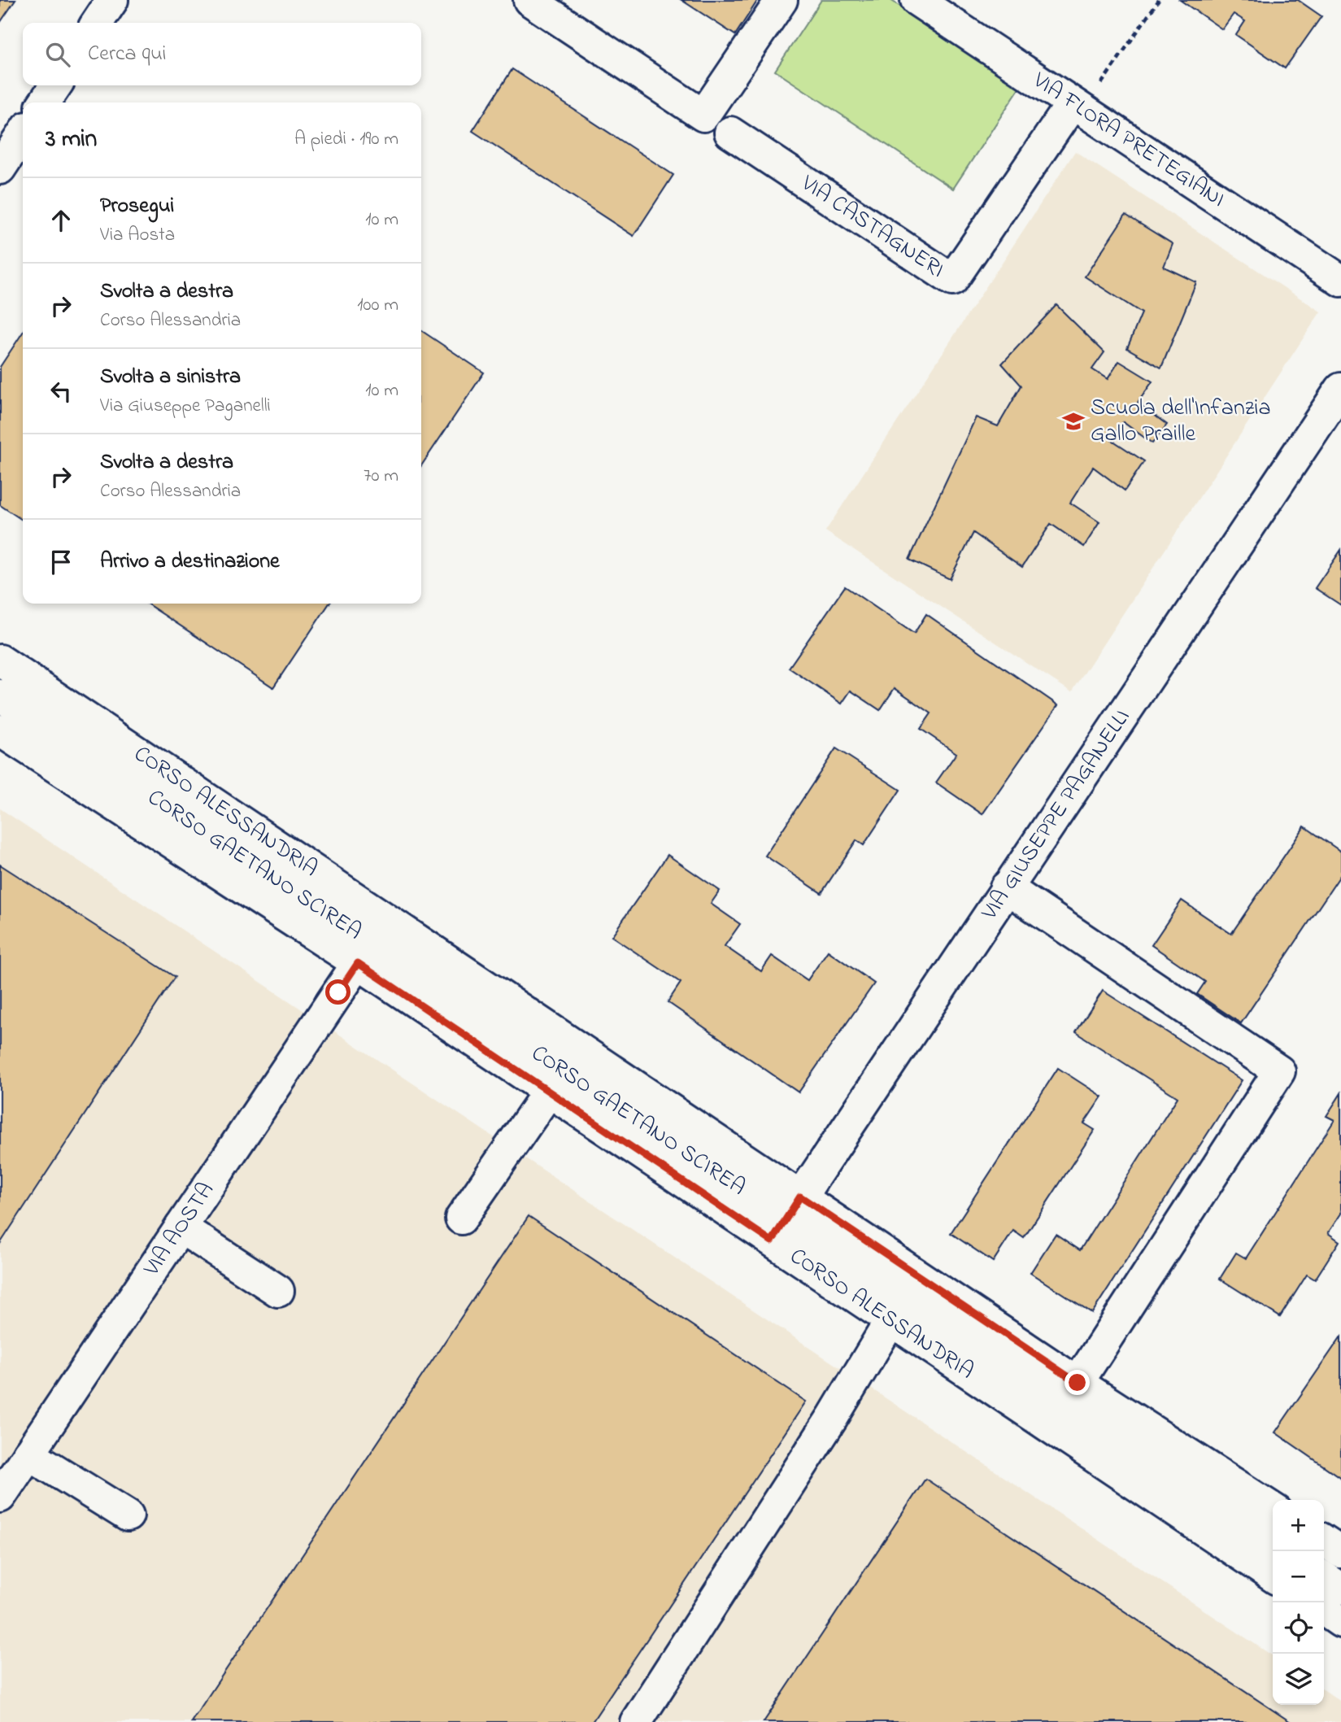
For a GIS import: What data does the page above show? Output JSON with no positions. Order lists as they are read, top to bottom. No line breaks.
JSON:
{"streets":{"street":["VIA FLORA PRETEGIANI","VIA CASTAGNERI","CORSO ALESSANDRIA","VIA GIUSEPPE PAGANELLI","CORSO GAETANO SCIREA","VIA AOSTA"]},"crossings":[["VIA FLORA PRETEGIANI","VIA CASTAGNERI"],["CORSO ALESSANDRIA","VIA GIUSEPPE PAGANELLI"],["CORSO ALESSANDRIA","CORSO GAETANO SCIREA"],["CORSO ALESSANDRIA","VIA AOSTA"],["VIA GIUSEPPE PAGANELLI","CORSO GAETANO SCIREA"]],"places":{"school or university":["Scuola dell'Infanzia Gallo Praille"]},"page":{"search":"Cerca qui","heading":["3 min","A piedi · 190 m"],"list":[["Prosegui","Via Aosta","10 m"],["Svolta a destra","Corso Alessandria","100 m"],["Svolta a sinistra","Via Giuseppe Paganelli","10 m"],["Svolta a destra","Corso Alessandria","70 m"],"Arrivo a destinazione"],"map_buttons":["+","−"]}}
